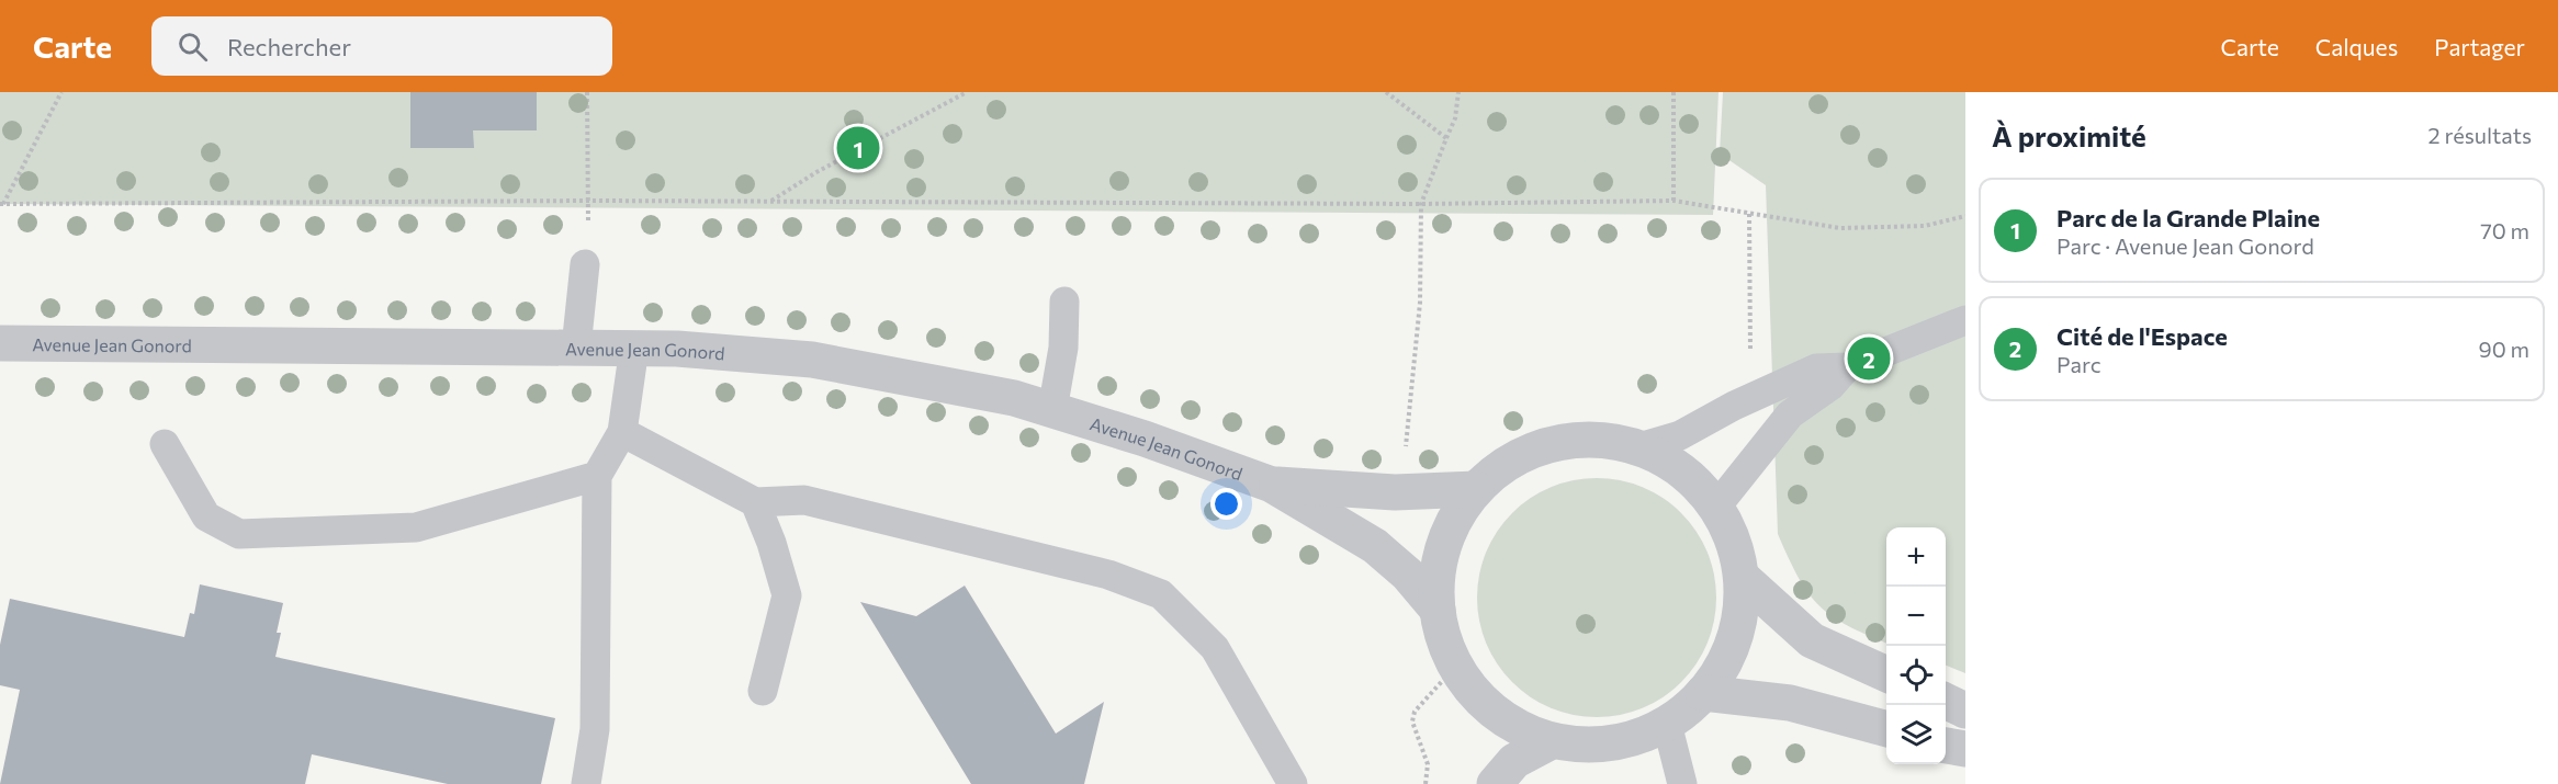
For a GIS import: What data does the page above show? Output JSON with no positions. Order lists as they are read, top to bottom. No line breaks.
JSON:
{"streets":{"street":["Avenue Jean Gonord"]},"page":{"header":"Carte","search":"Rechercher","nav":["Carte","Calques","Partager"],"heading":["À proximité","2 résultats"],"pins":["1","2"],"list":[{"mark":"1","name":"Parc de la Grande Plaine","note":"Parc · Avenue Jean Gonord","value":"70 m"},{"mark":"2","name":"Cité de l'Espace","note":"Parc","value":"90 m"}],"map_buttons":["+","−"]}}
